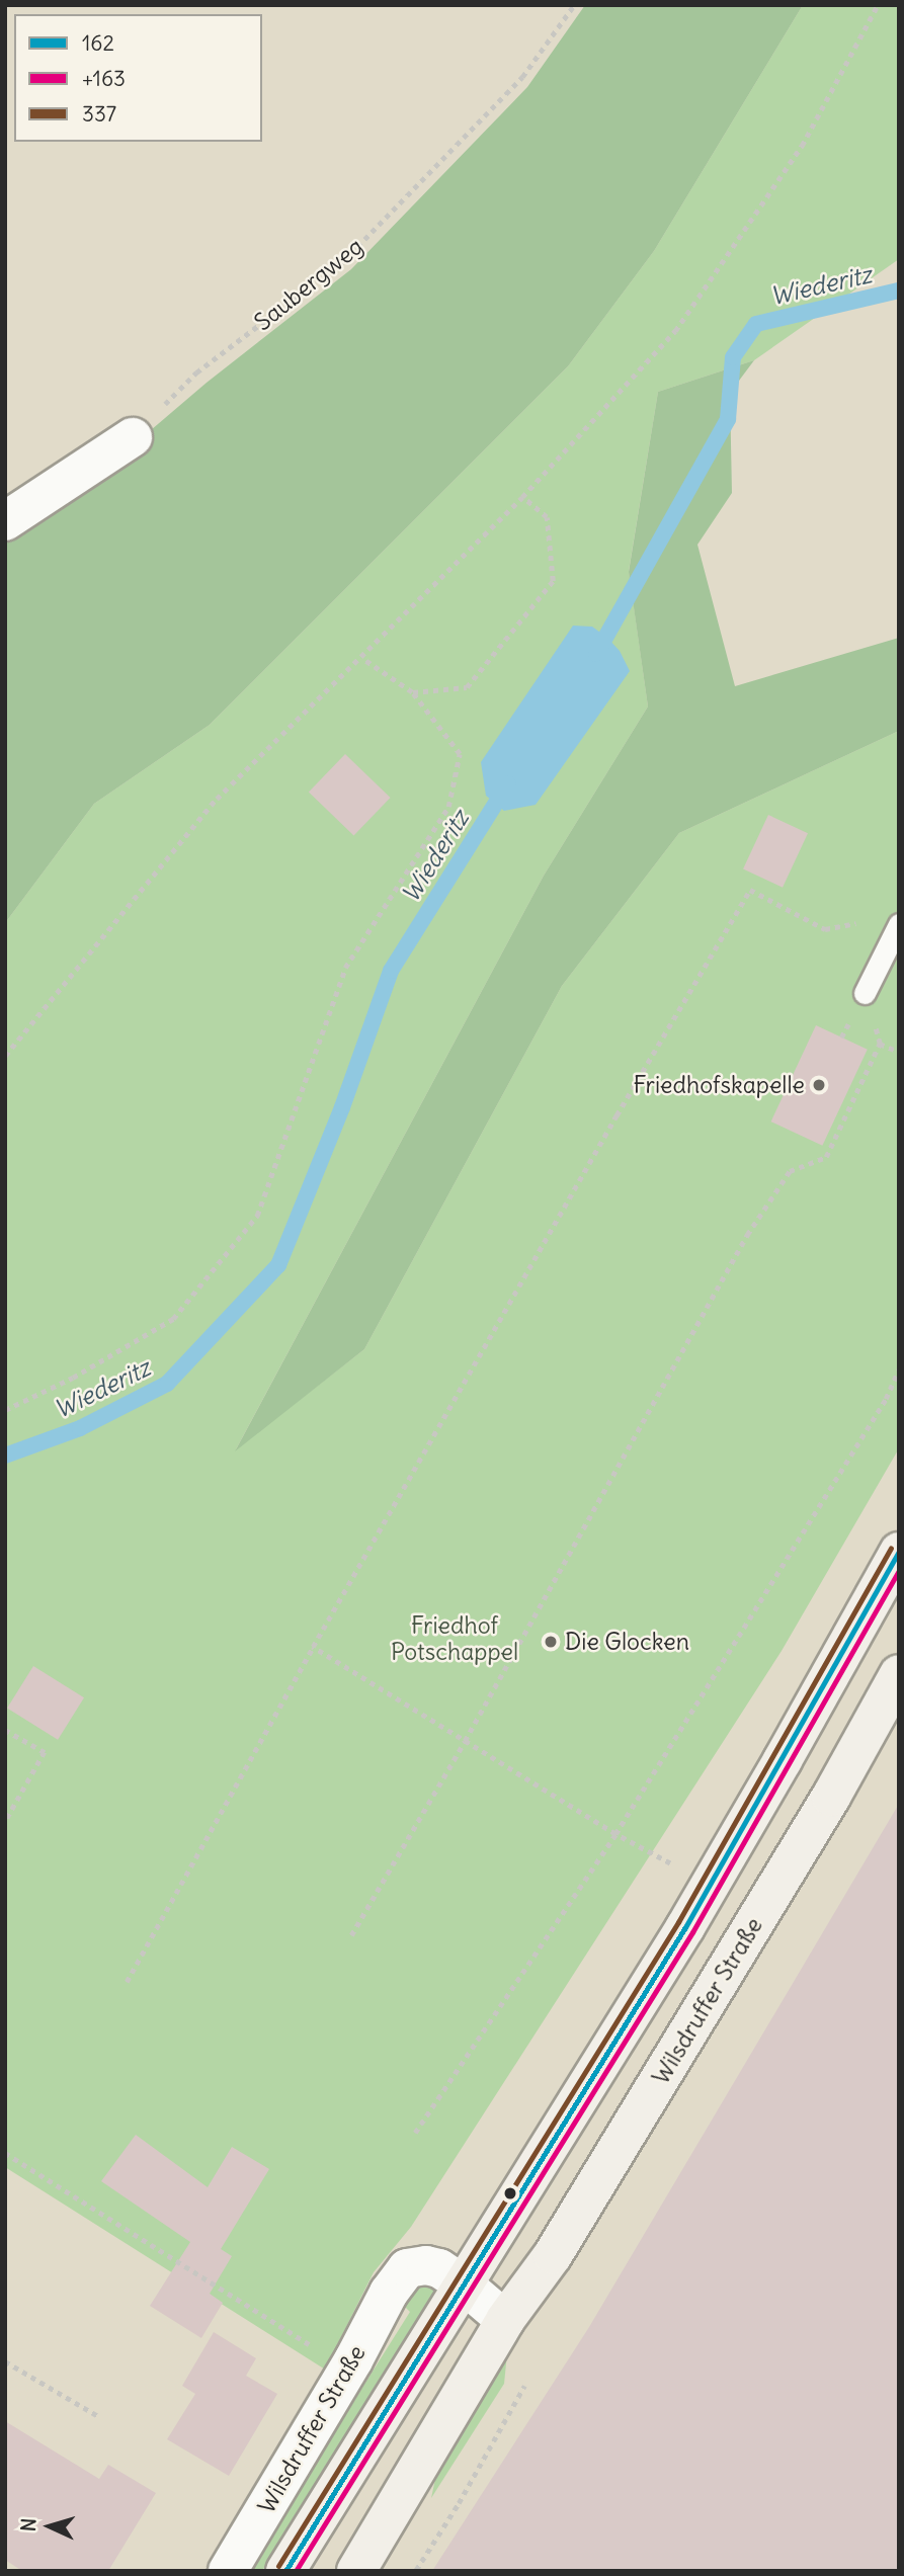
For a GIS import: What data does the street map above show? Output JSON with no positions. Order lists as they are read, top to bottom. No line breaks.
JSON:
{"streets":{"main road":["Wilsdruffer Straße"],"path":["Saubergweg"]},"water":["Wiederitz"],"parks":["Friedhof Potschappel"],"places":["Friedhofskapelle","Die Glocken"],"lines":["transit line 337","transit line 162","transit line +163"],"legend":["162","+163","337"],"north":"left"}
